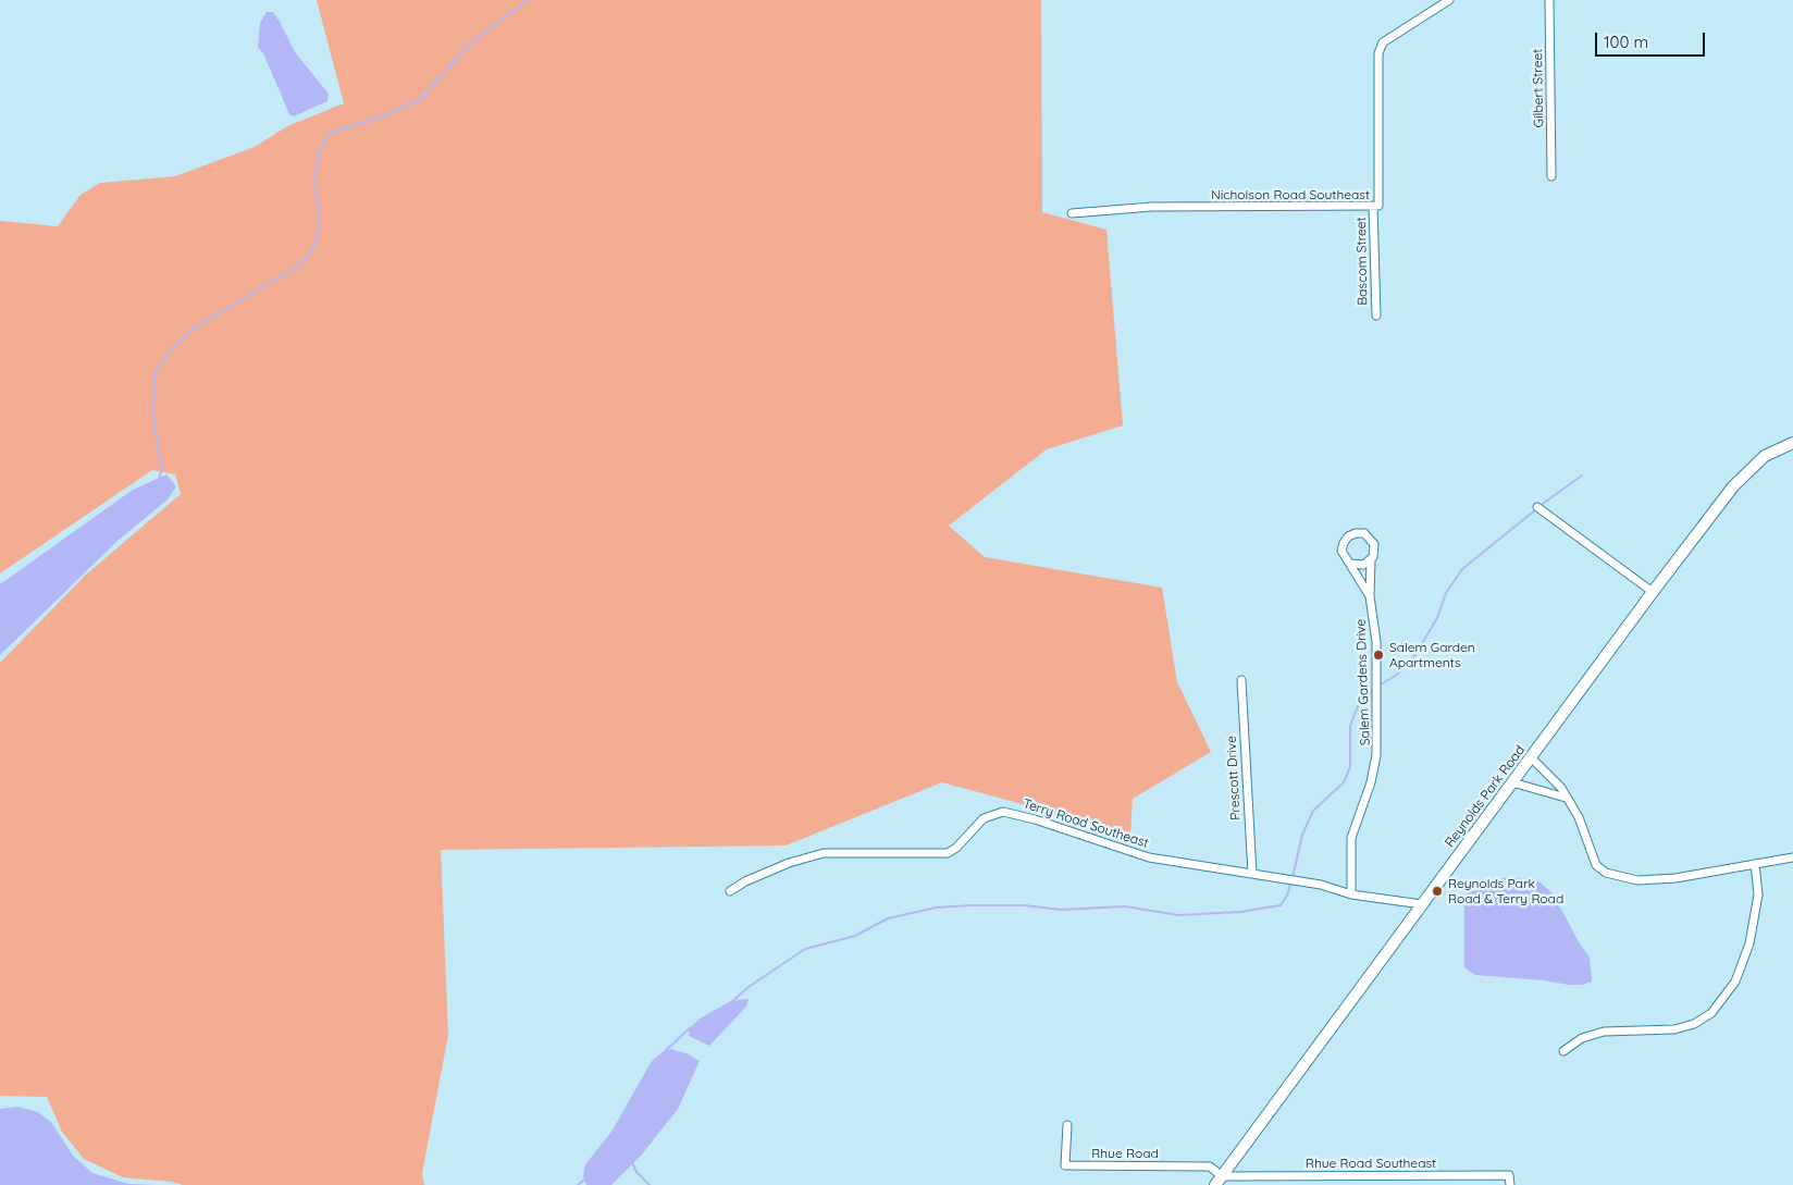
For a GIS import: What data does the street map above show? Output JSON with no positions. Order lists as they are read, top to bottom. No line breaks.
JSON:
{"streets":{"main road":["Reynolds Park Road"],"street":["Gilbert Street","Nicholson Road Southeast","Bascom Street","Salem Gardens Drive","Prescott Drive","Terry Road Southeast","Rhue Road","Rhue Road Southeast"]},"crossings":[["Nicholson Road Southeast","Bascom Street"],["Salem Gardens Drive","Terry Road Southeast"],["Prescott Drive","Terry Road Southeast"],["Reynolds Park Road","Terry Road Southeast"],["Reynolds Park Road","Rhue Road"],["Reynolds Park Road","Rhue Road Southeast"],["Rhue Road","Rhue Road Southeast"]],"places":["Salem Garden Apartments","Reynolds Park Road & Terry Road"],"scale_bar":"100 m"}
